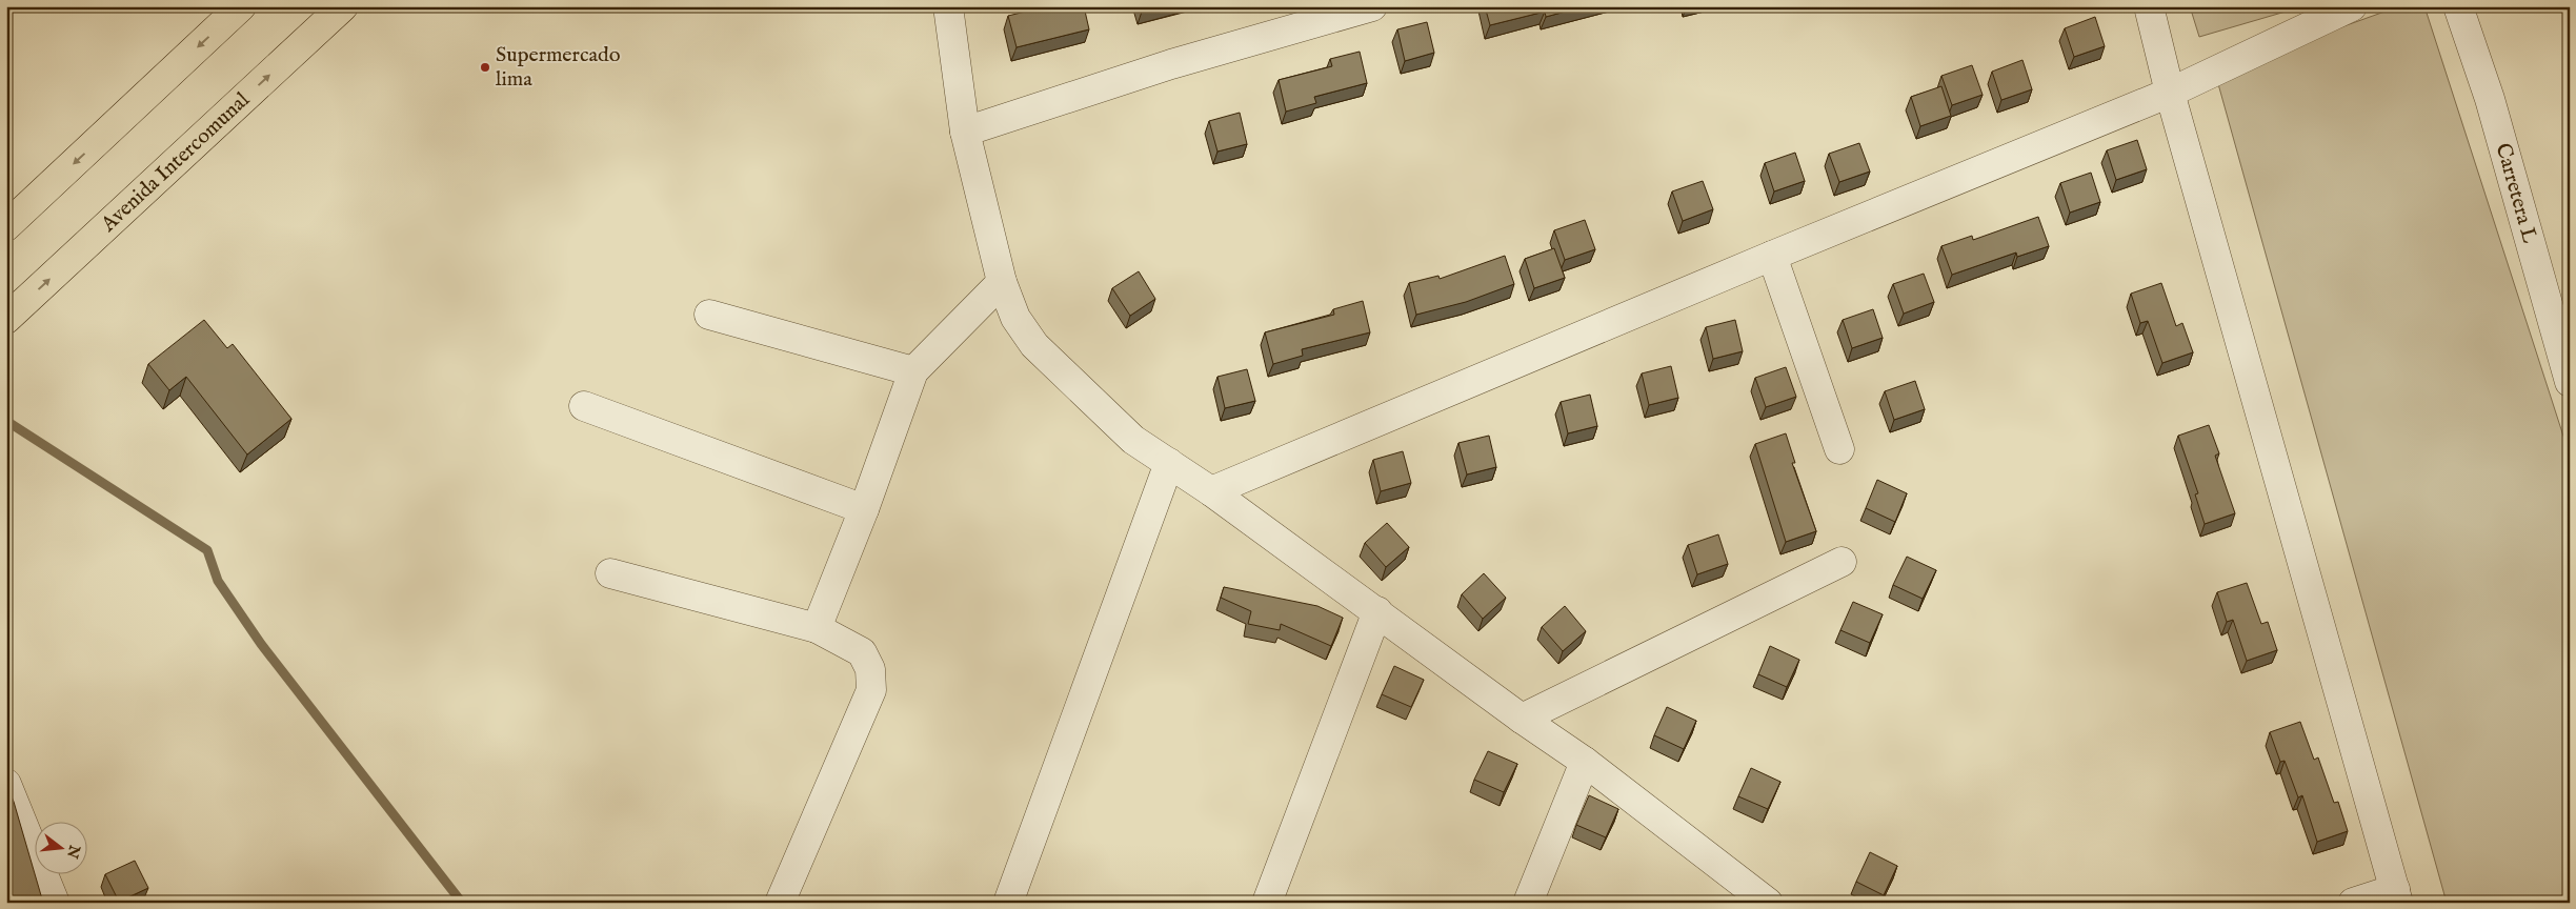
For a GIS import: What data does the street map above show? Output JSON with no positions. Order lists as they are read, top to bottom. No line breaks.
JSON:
{"streets":{"main road":["Avenida Intercomunal"],"street":["Carretera L"]},"places":["Supermercado lima"],"north":"right"}
